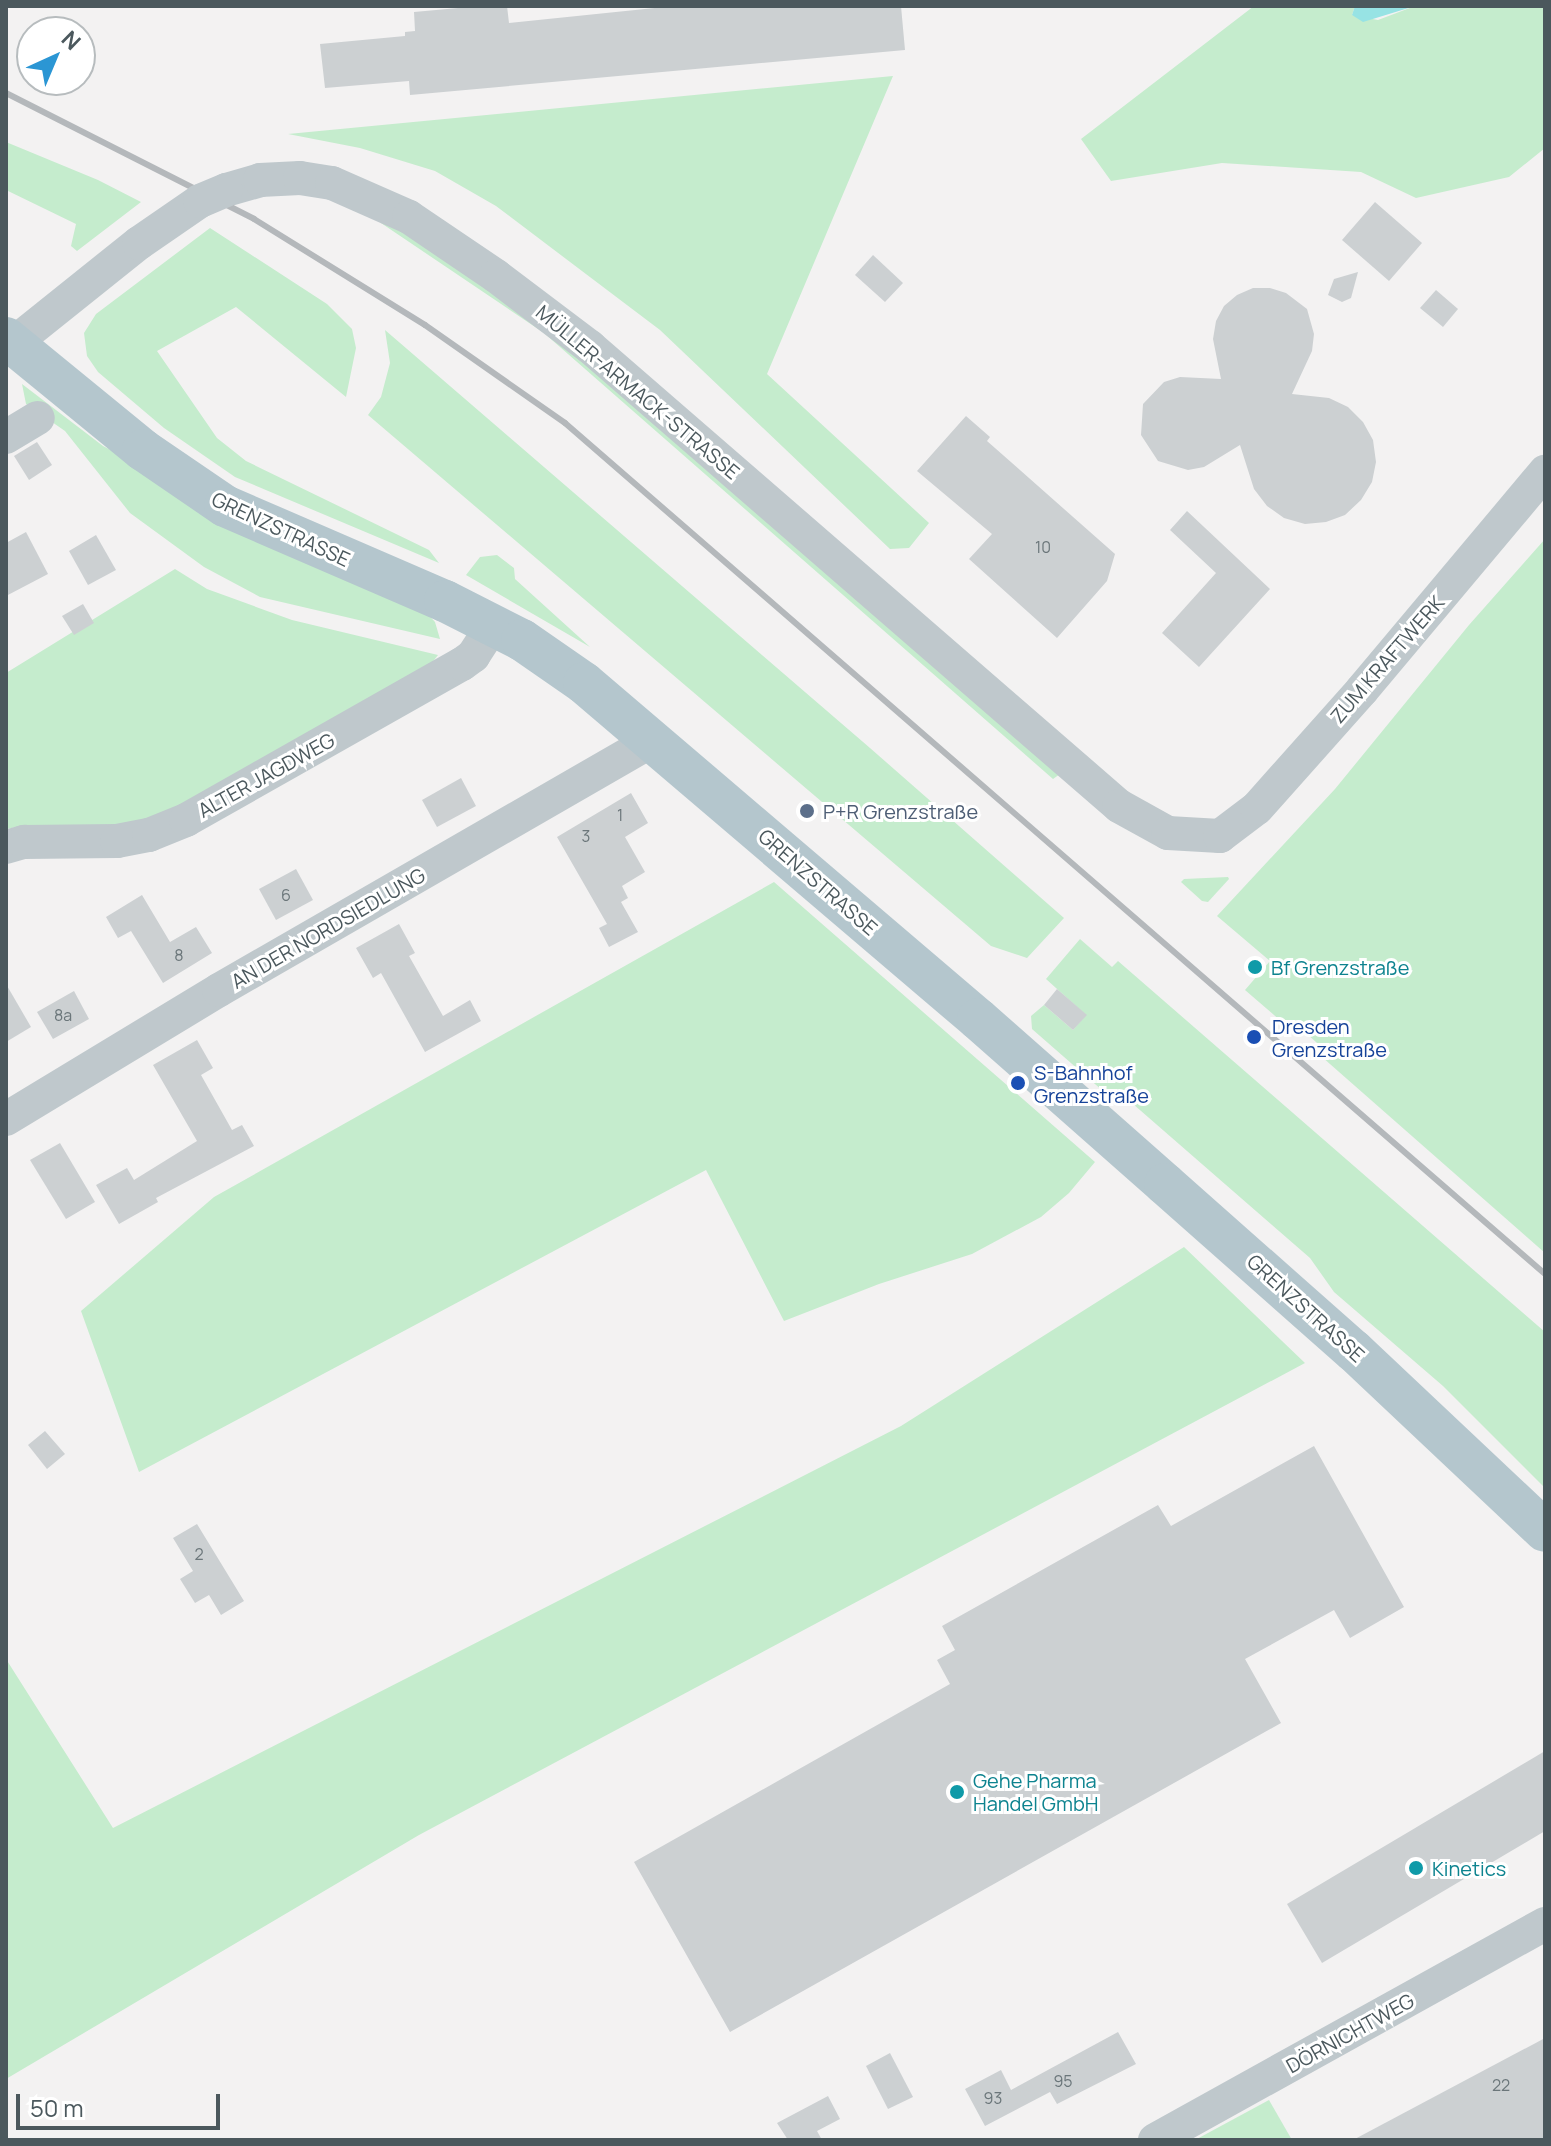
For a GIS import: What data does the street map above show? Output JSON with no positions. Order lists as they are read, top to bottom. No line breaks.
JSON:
{"streets":{"main road":["GRENZSTRASSE"],"street":["MÜLLER-ARMACK-STRASSE","ZUM KRAFTWERK","ALTER JAGDWEG","AN DER NORDSIEDLUNG","DÖRNICHTWEG"]},"crossings":[["MÜLLER-ARMACK-STRASSE","GRENZSTRASSE"],["MÜLLER-ARMACK-STRASSE","ZUM KRAFTWERK"],["GRENZSTRASSE","ALTER JAGDWEG"],["GRENZSTRASSE","AN DER NORDSIEDLUNG"]],"places":["P+R Grenzstraße","Bf Grenzstraße","Dresden Grenzstraße","S-Bahnhof Grenzstraße","Gehe Pharma Handel GmbH","Kinetics"],"house_numbers":["10","1","3","6","8","8a","2","95","22","93"],"scale_bar":"50 m","north":"top right"}
